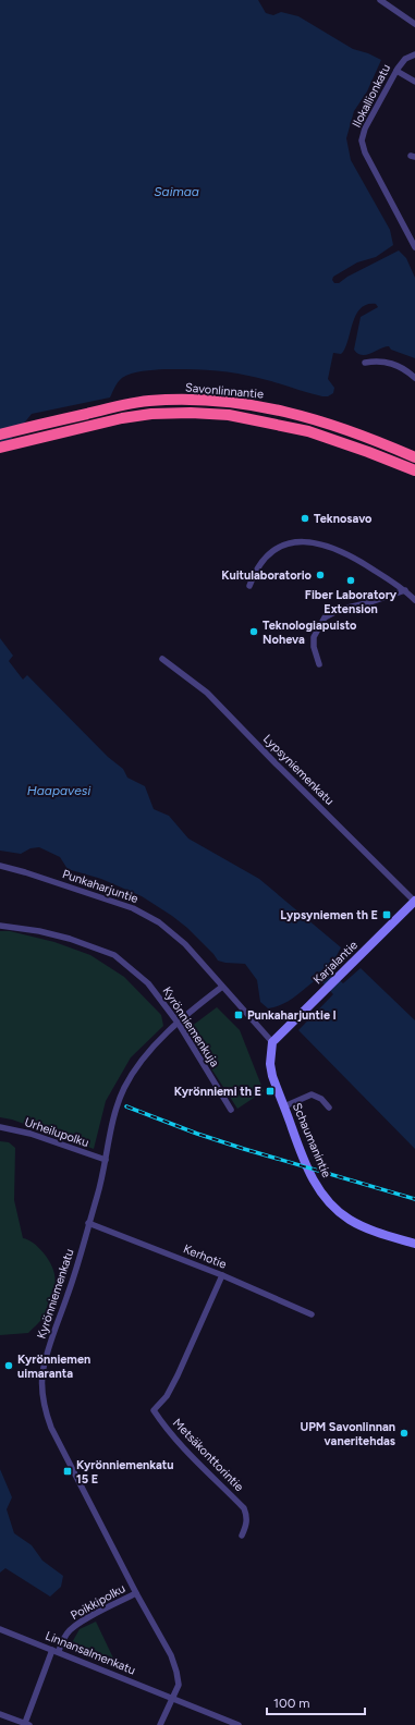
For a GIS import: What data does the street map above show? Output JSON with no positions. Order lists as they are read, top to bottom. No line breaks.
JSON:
{"streets":{"highway":["Savonlinnantie"],"street":["Ilokallionkatu","Lypsyniemenkatu","Punkaharjuntie","Karjalantie","Kyrönniemenkuja","Urheilupolku","Schaumanintie","Kerhotie","Kyrönniemenkatu","Metsäkonttorintie","Poikkipolku","Linnansalmenkatu"]},"crossings":[["Lypsyniemenkatu","Karjalantie"],["Punkaharjuntie","Karjalantie"],["Punkaharjuntie","Schaumanintie"],["Punkaharjuntie","Kyrönniemenkatu"],["Karjalantie","Schaumanintie"],["Kyrönniemenkuja","Kyrönniemenkatu"],["Urheilupolku","Kyrönniemenkatu"],["Kerhotie","Kyrönniemenkatu"],["Kerhotie","Metsäkonttorintie"],["Kyrönniemenkatu","Poikkipolku"],["Kyrönniemenkatu","Linnansalmenkatu"],["Poikkipolku","Linnansalmenkatu"]],"water":["Saimaa","Haapavesi"],"places":{"other":["Teknosavo","Kuitulaboratorio","Fiber Laboratory Extension","Teknologiapuisto Noheva","Kyrönniemen uimaranta","UPM Savonlinnan vaneritehdas"],"transit":["Lypsyniemen th E","Punkaharjuntie I","Kyrönniemi th E","Kyrönniemenkatu 15 E"]},"scale_bar":"100 m"}
